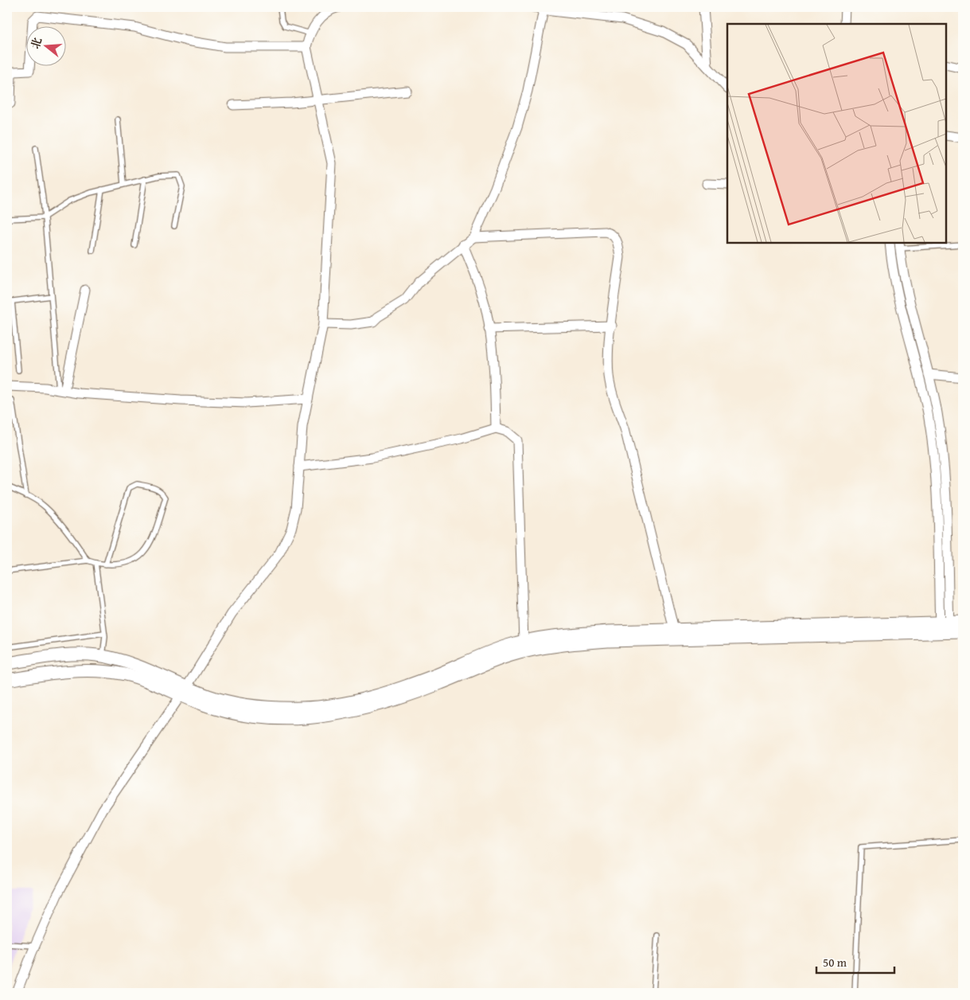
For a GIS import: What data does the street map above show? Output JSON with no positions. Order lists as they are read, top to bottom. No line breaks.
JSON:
{"scale_bar":"50 m","north":"left"}
